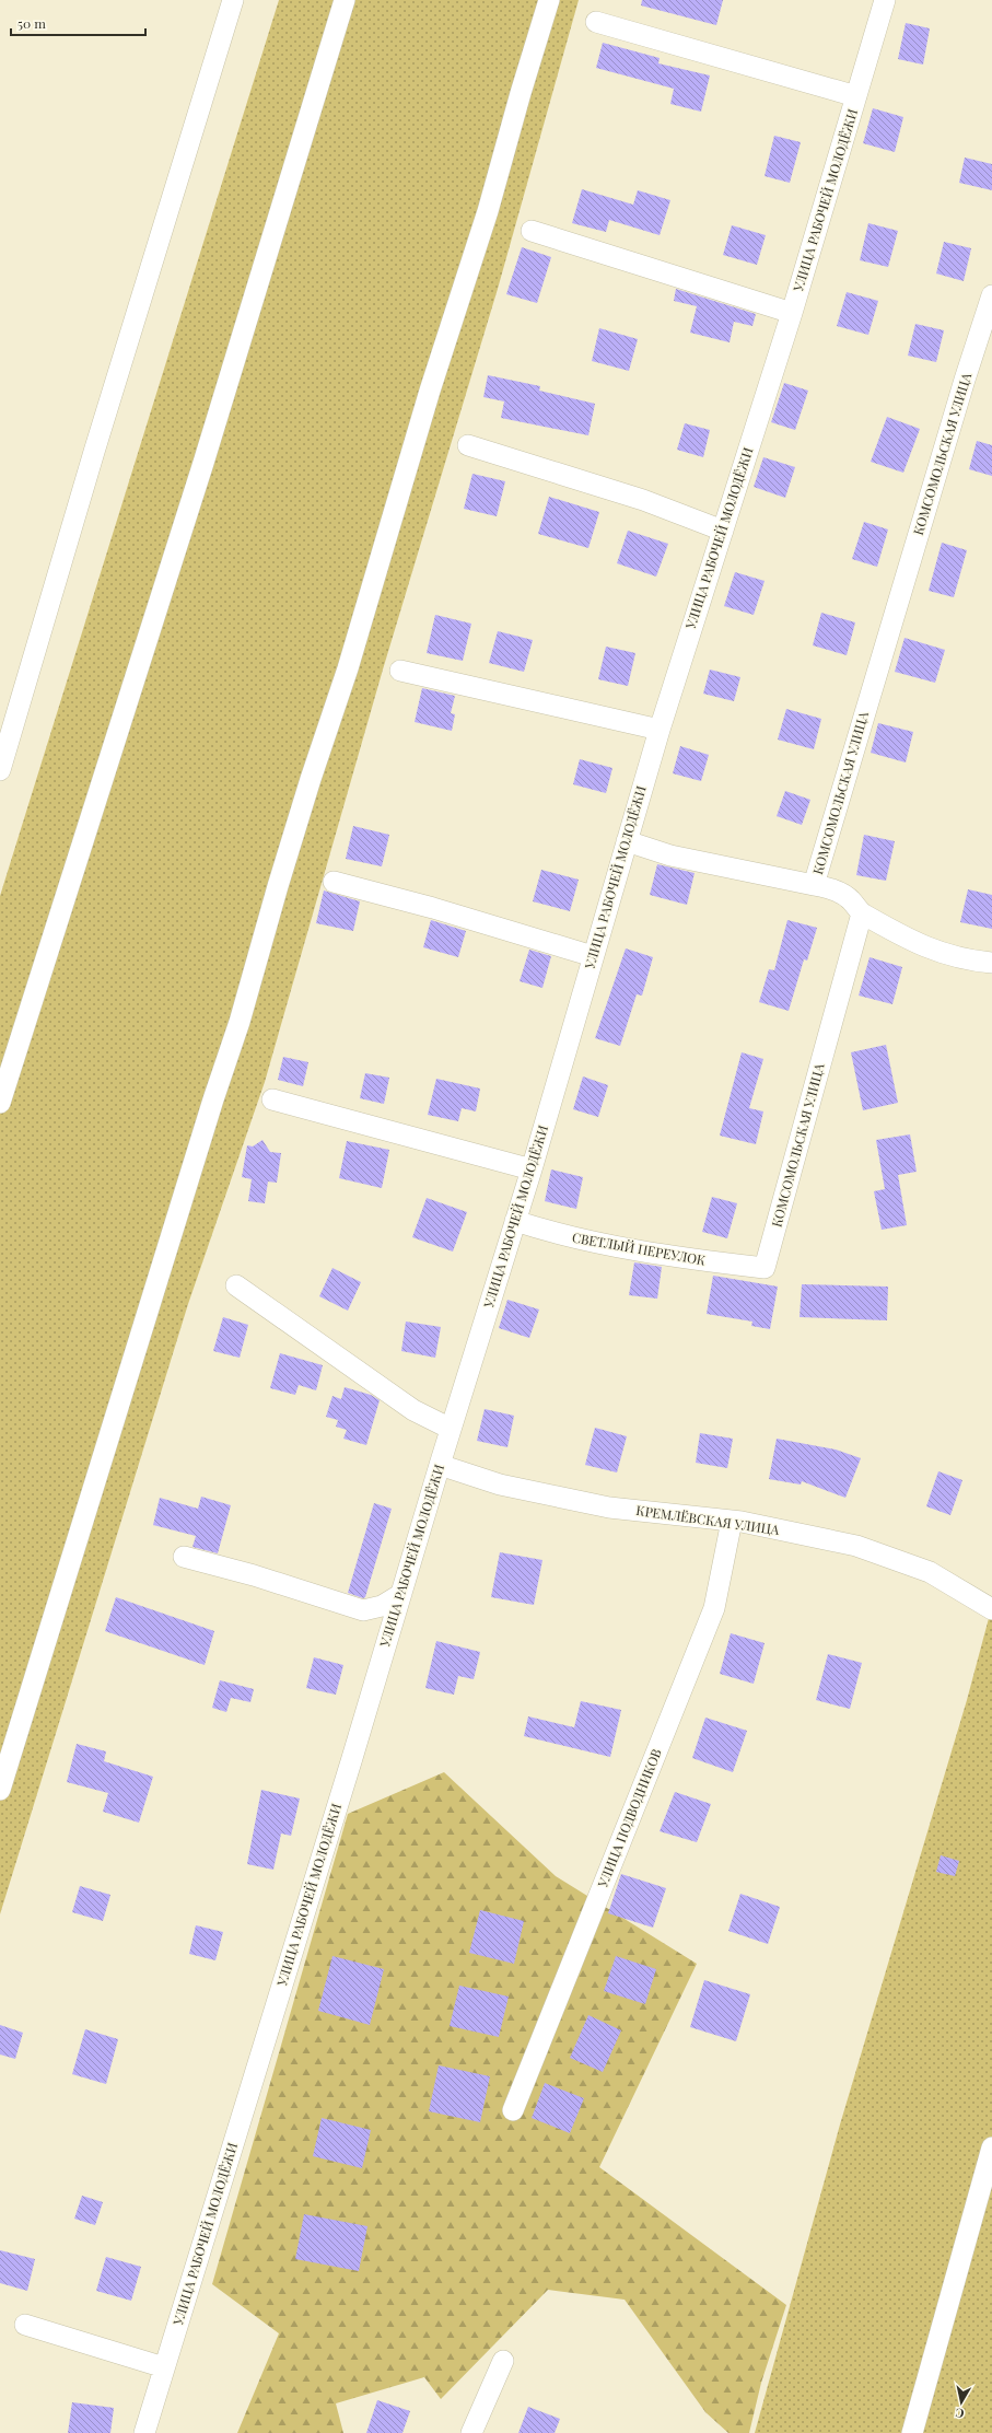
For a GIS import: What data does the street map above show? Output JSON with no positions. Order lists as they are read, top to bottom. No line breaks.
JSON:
{"streets":{"street":["УЛИЦА РАБОЧЕЙ МОЛОДЁЖИ","КОМСОМОЛЬСКАЯ УЛИЦА","СВЕТЛЫЙ ПЕРЕУЛОК","КРЕМЛЁВСКАЯ УЛИЦА","УЛИЦА ПОДВОДНИКОВ"]},"crossings":[["УЛИЦА РАБОЧЕЙ МОЛОДЁЖИ","СВЕТЛЫЙ ПЕРЕУЛОК"],["УЛИЦА РАБОЧЕЙ МОЛОДЁЖИ","КРЕМЛЁВСКАЯ УЛИЦА"],["КОМСОМОЛЬСКАЯ УЛИЦА","СВЕТЛЫЙ ПЕРЕУЛОК"],["КРЕМЛЁВСКАЯ УЛИЦА","УЛИЦА ПОДВОДНИКОВ"]],"scale_bar":"50 m","north":"bottom"}
